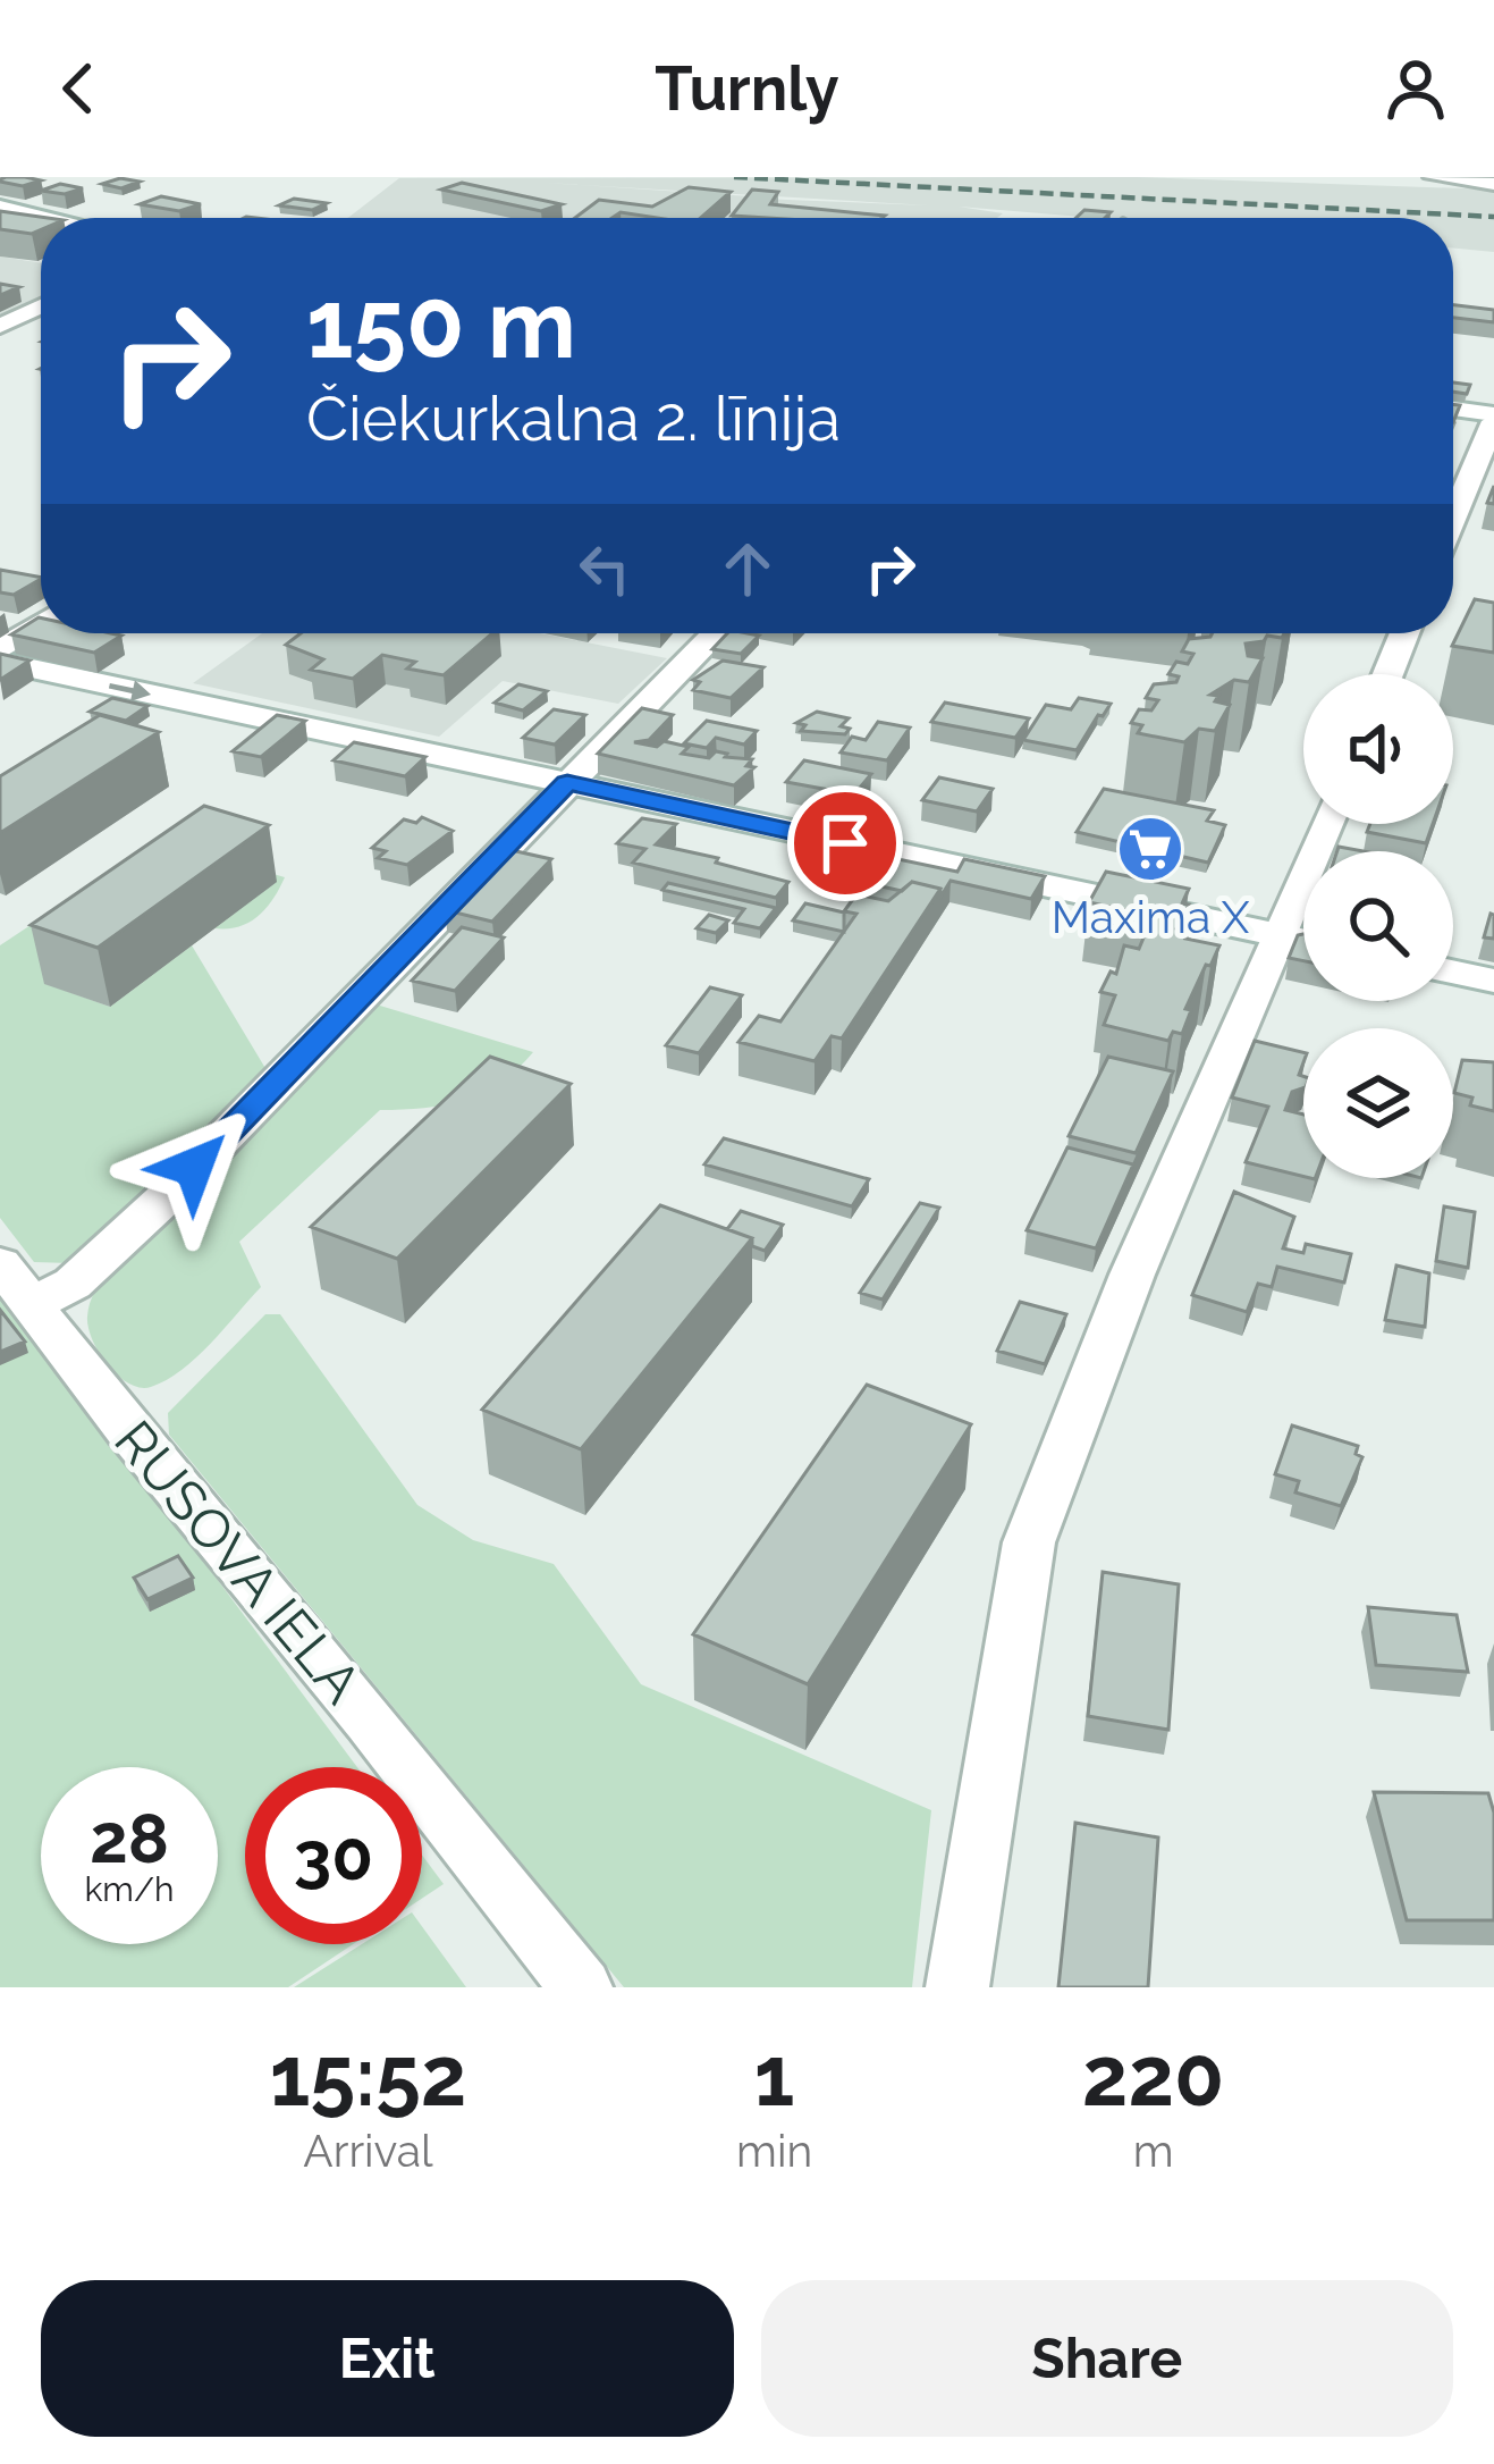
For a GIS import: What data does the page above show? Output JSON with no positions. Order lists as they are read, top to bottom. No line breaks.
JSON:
{"streets":{"street":["RUSOVA IELA"]},"places":{"supermarket":["Maxima X"]},"page":{"header":"Turnly","turn":["150 m","Čiekurkalna 2. līnija"],"speed":"28 km/h","limit":"30","eta":["15:52","Arrival","1","min","220","m"],"buttons":["Exit","Share"]}}
